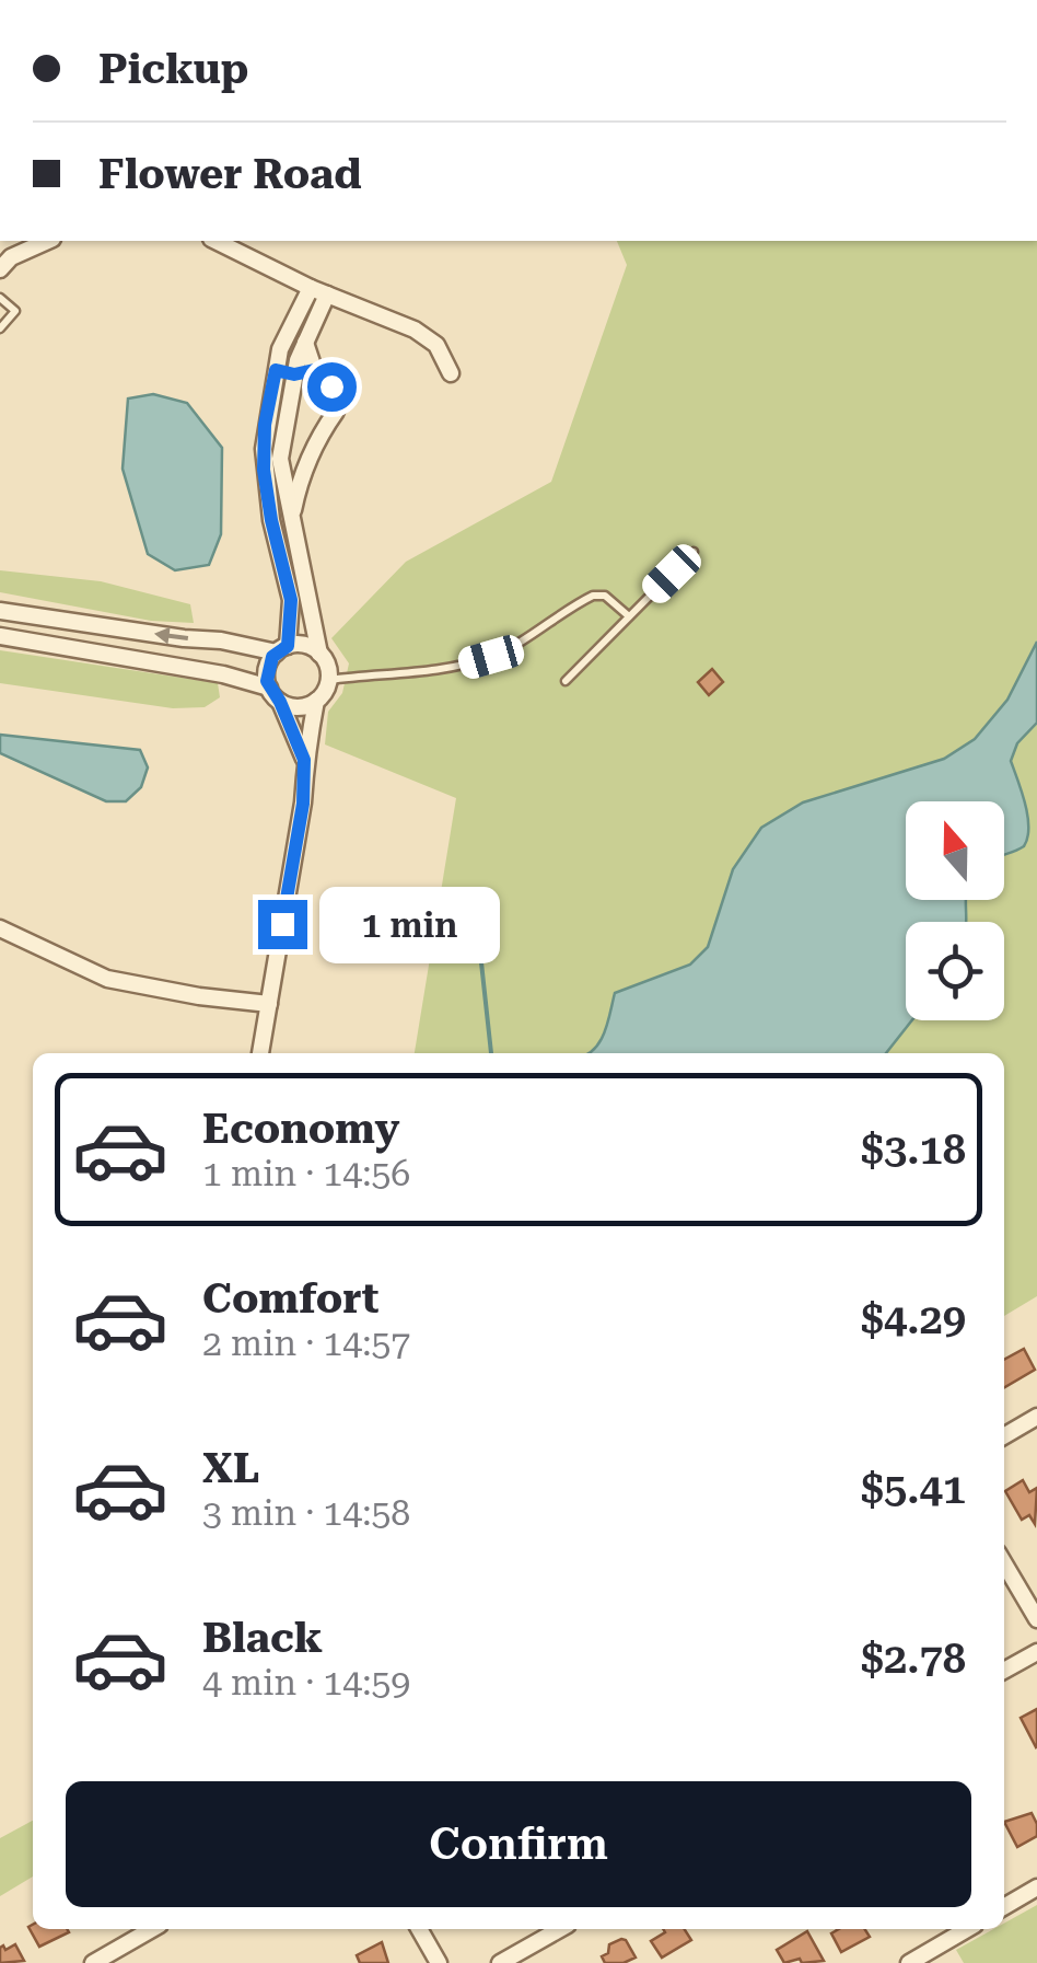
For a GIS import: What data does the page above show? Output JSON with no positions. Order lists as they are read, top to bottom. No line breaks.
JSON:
{"north":"top","page":{"banner":["Pickup","Flower Road"],"bubble":"1 min","list":[{"name":"Economy","note":"1 min · 14:56","value":"$3.18"},{"name":"Comfort","note":"2 min · 14:57","value":"$4.29"},{"name":"XL","note":"3 min · 14:58","value":"$5.41"},{"name":"Black","note":"4 min · 14:59","value":"$2.78"}],"buttons":"Confirm"}}
